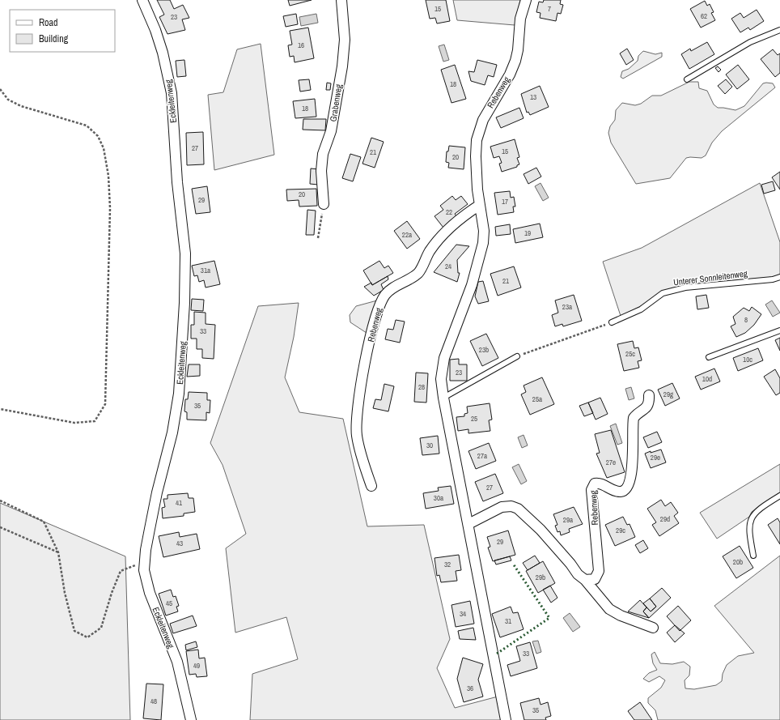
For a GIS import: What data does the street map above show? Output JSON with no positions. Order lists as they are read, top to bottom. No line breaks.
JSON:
{"streets":{"street":["Rebenweg","Eckleitenweg","Grabenweg"],"lane":["Unterer Sonnleitenweg"]},"house_numbers":["15","7","62","23","16","18","13","18","27","15","21","20","20","29","17","22","19","22a","24","31a","21","23a","8","33","23b","25c","10c","23","10d","28","29g","25a","35","25","30","27a","29e","27e","27","30a","41","29d","29a","29c","29","43","20b","32","29b","45","34","31","33","49","36","48","35"],"legend":["Road","Building"]}
